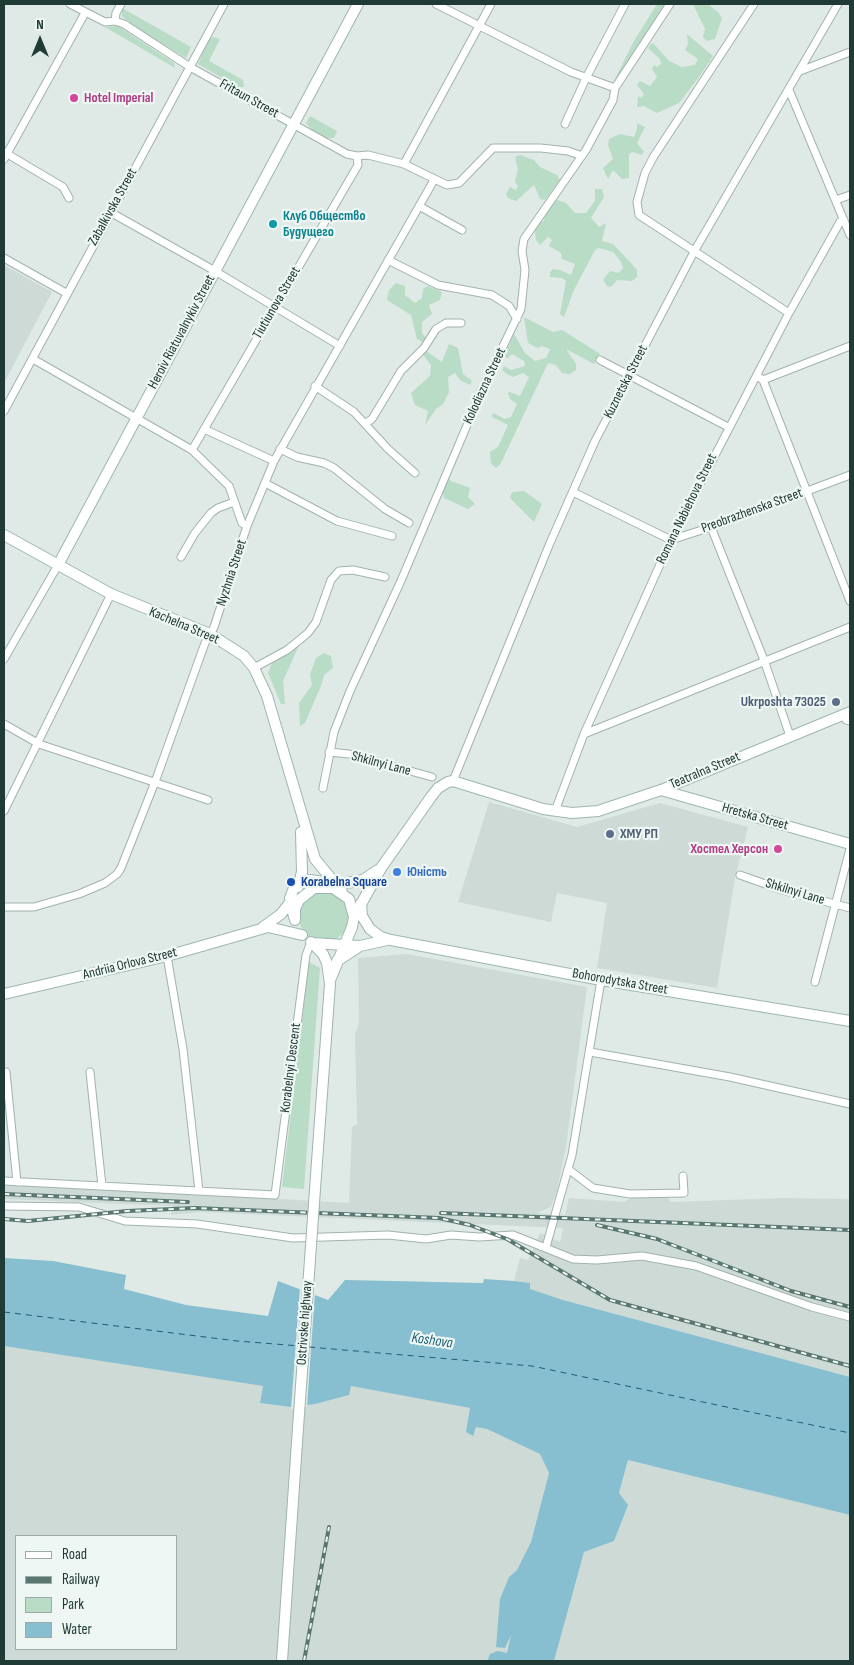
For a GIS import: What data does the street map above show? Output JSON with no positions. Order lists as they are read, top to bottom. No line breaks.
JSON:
{"streets":{"street":["Fritaun Street","Zabalkivska Street","Tiutiunova Street","Heroiv Riatuvalnykiv Street","Kuznetska Street","Kolodiazna Street","Romana Nabiehova Street","Preobrazhenska Street","Nyzhnia Street","Kachelna Street","Shkilnyi Lane","Teatralna Street","Hretska Street","Andriia Orlova Street","Bohorodytska Street","Korabelnyi Descent","Ostrivske highway"]},"crossings":[["Fritaun Street","Zabalkivska Street"],["Fritaun Street","Tiutiunova Street"],["Fritaun Street","Heroiv Riatuvalnykiv Street"],["Fritaun Street","Nyzhnia Street"],["Heroiv Riatuvalnykiv Street","Kachelna Street"],["Kolodiazna Street","Shkilnyi Lane"],["Romana Nabiehova Street","Preobrazhenska Street"],["Romana Nabiehova Street","Teatralna Street"],["Nyzhnia Street","Kachelna Street"],["Kachelna Street","Andriia Orlova Street"],["Kachelna Street","Bohorodytska Street"],["Kachelna Street","Ostrivske highway"],["Teatralna Street","Hretska Street"],["Andriia Orlova Street","Ostrivske highway"],["Bohorodytska Street","Korabelnyi Descent"],["Bohorodytska Street","Ostrivske highway"],["Korabelnyi Descent","Ostrivske highway"]],"water":["Koshova"],"places":["Hotel Imperial","Клуб Общество Будущего","Ukrposhta 73025","ХМУ РП","Хостел Херсон","Юність","Korabelna Square"],"legend":["Road","Railway","Park","Water"],"north":"top"}
